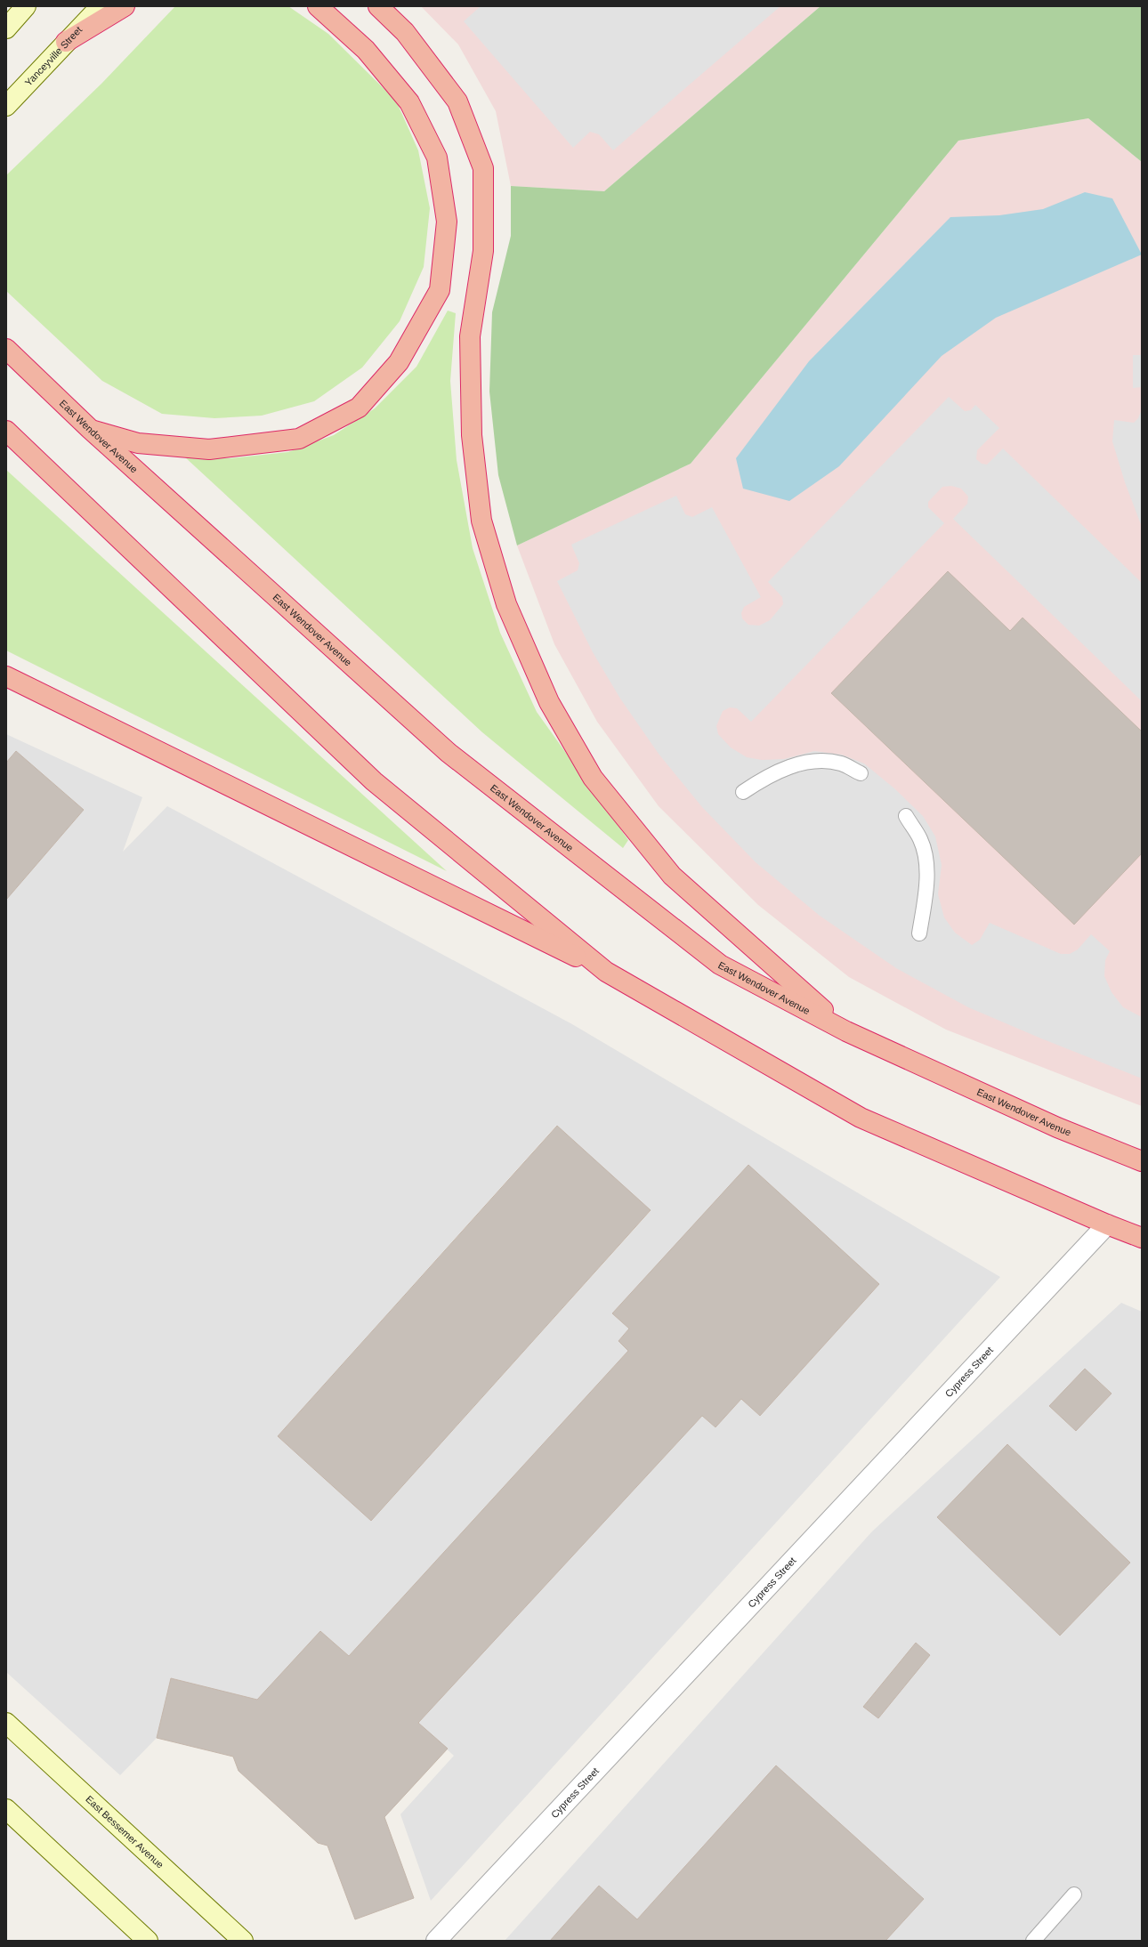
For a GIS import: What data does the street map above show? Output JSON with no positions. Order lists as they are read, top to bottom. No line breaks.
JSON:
{"streets":{"highway":["East Wendover Avenue"],"main road":["Yanceyville Street","East Bessemer Avenue"],"street":["Cypress Street"]}}
